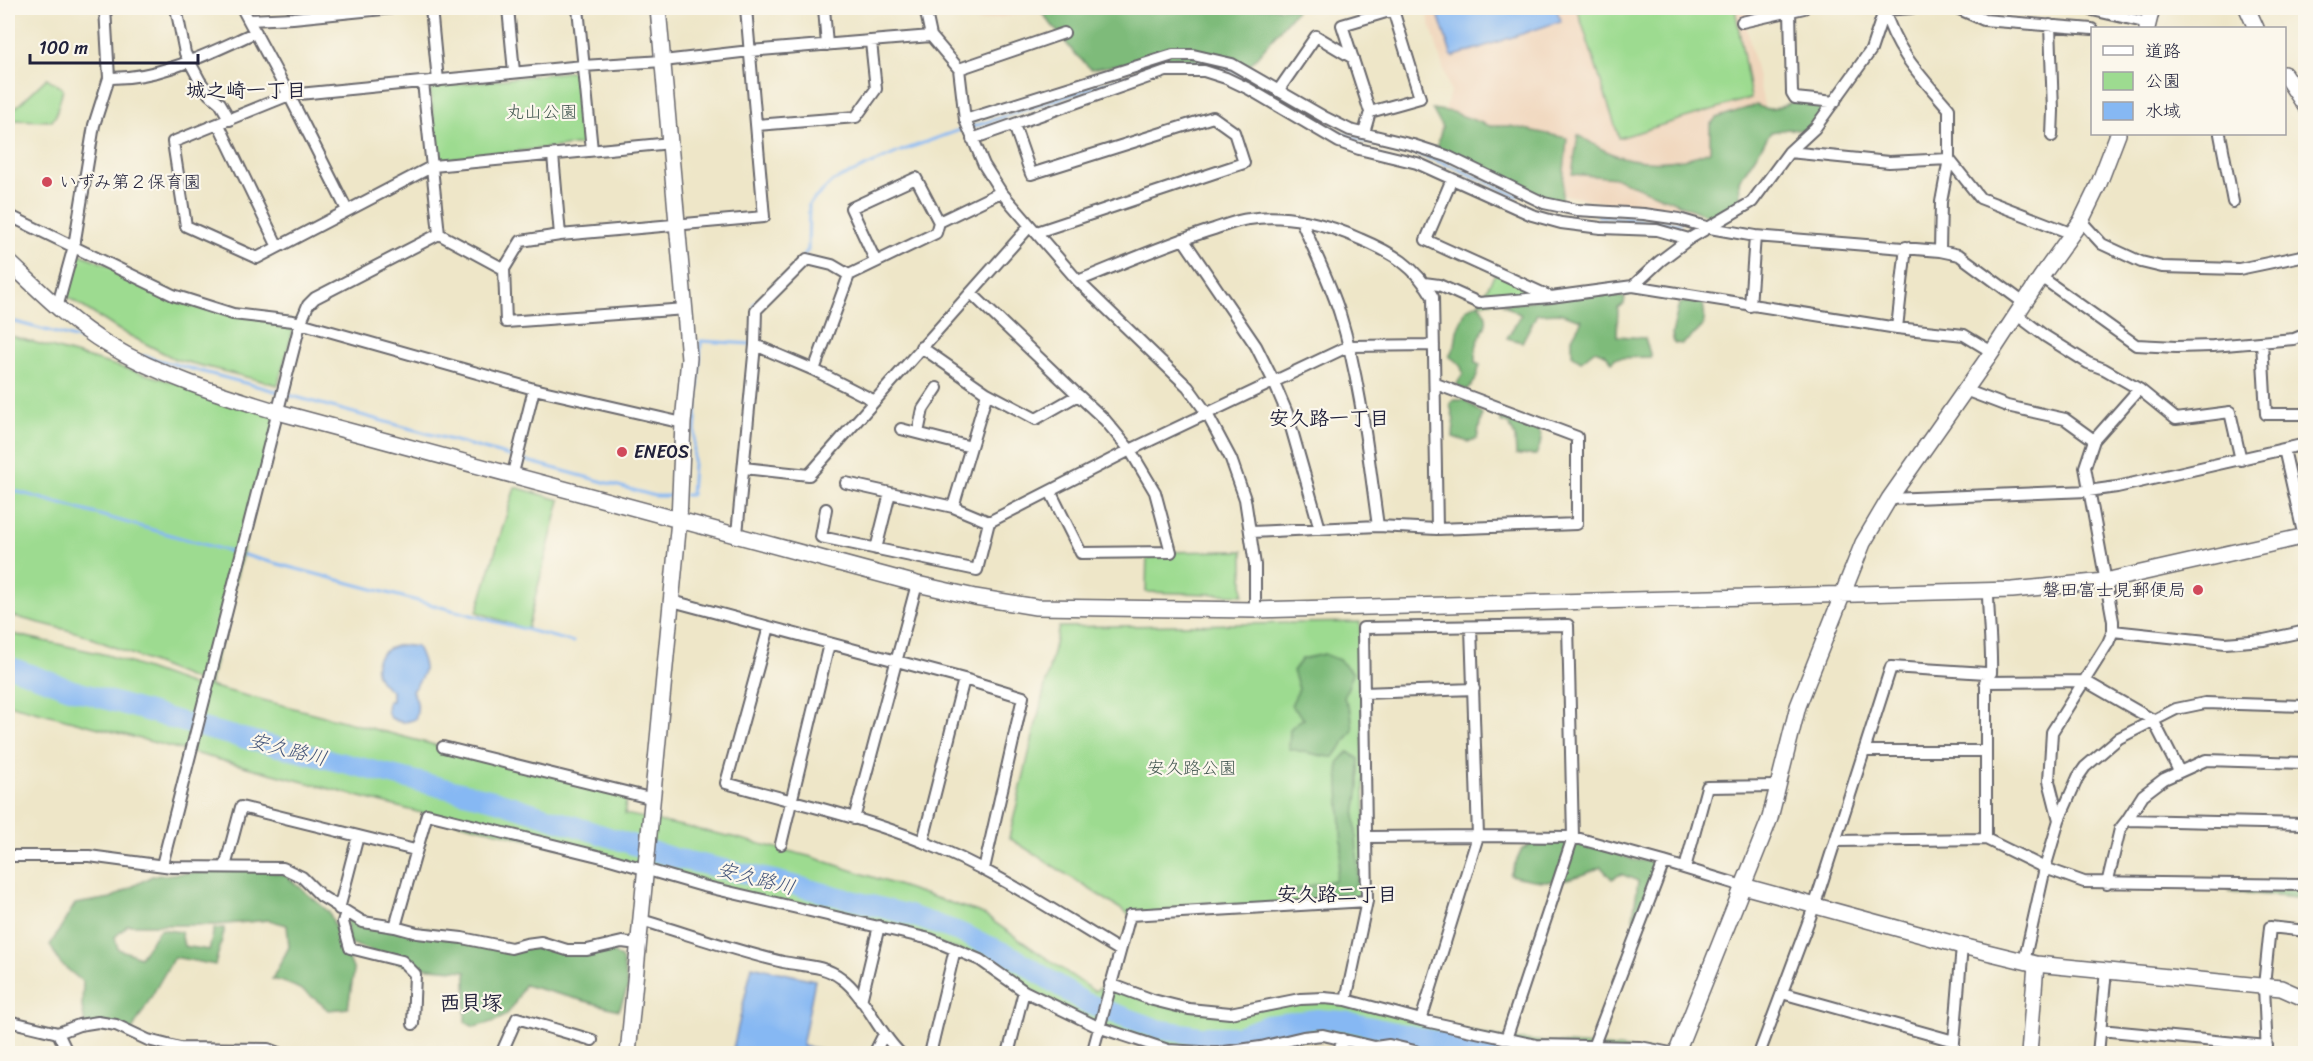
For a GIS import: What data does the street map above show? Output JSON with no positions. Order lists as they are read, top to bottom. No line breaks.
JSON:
{"districts":["城之崎一丁目","安久路一丁目","安久路二丁目","西貝塚"],"water":["安久路川"],"parks":["丸山公園","安久路公園"],"places":["いずみ第２保育園","ENEOS","磐田富士見郵便局"],"legend":["道路","公園","水域"],"scale_bar":"100 m"}
